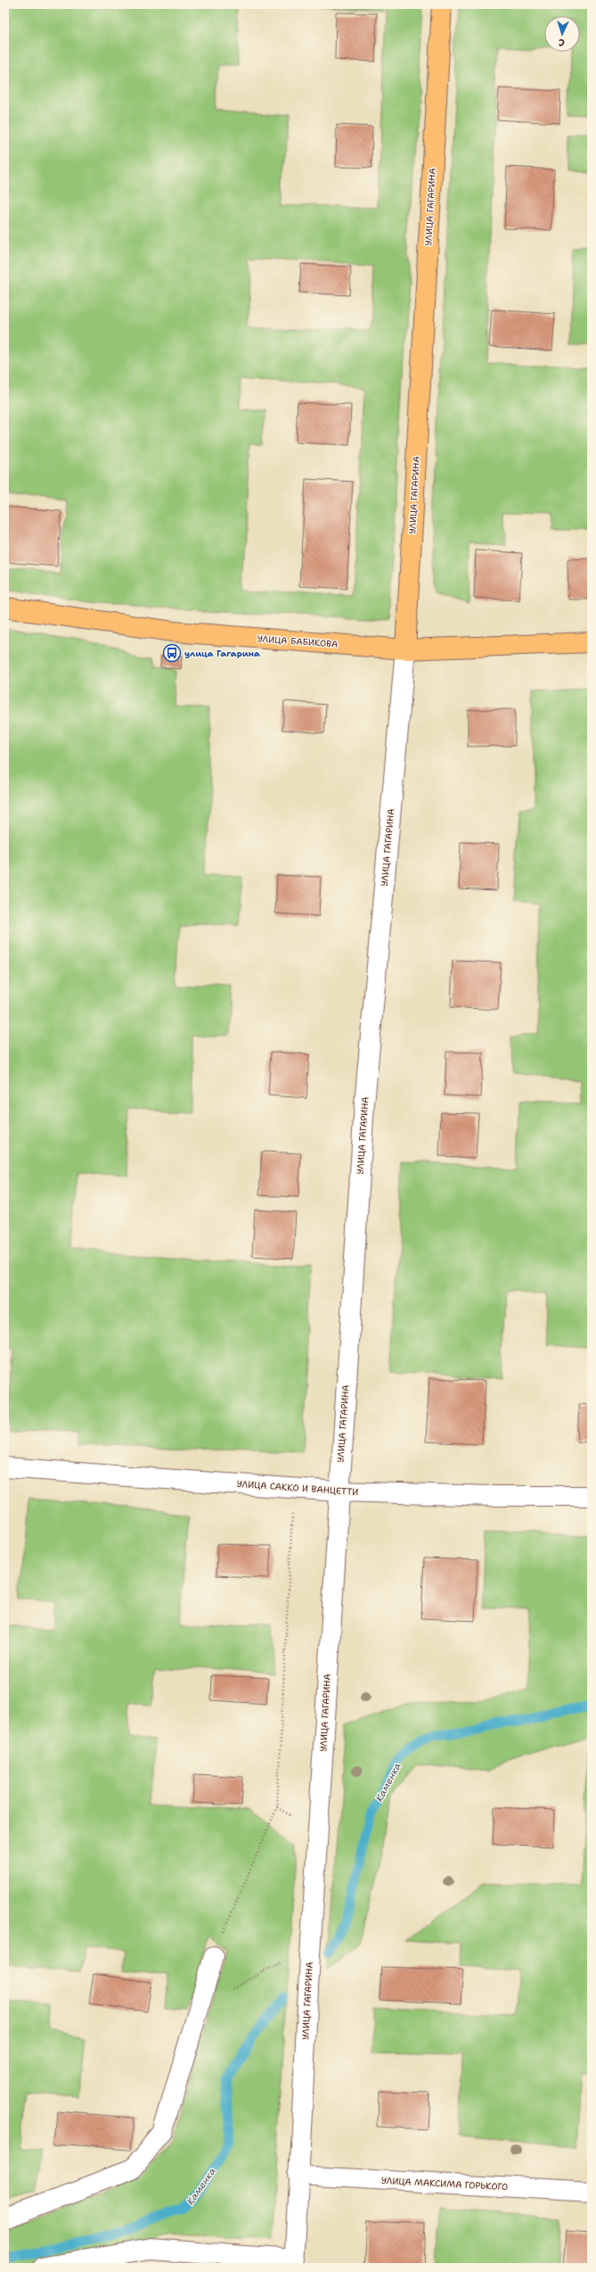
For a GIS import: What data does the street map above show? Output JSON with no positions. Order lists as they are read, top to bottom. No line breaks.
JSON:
{"streets":{"main road":["УЛИЦА ГАГАРИНА","УЛИЦА БАБИКОВА"],"street":["УЛИЦА САККО И ВАНЦЕТТИ","УЛИЦА МАКСИМА ГОРЬКОГО"]},"crossings":[["УЛИЦА ГАГАРИНА","УЛИЦА БАБИКОВА"],["УЛИЦА ГАГАРИНА","УЛИЦА САККО И ВАНЦЕТТИ"],["УЛИЦА ГАГАРИНА","УЛИЦА МАКСИМА ГОРЬКОГО"]],"water":["Каменка"],"places":{"bus stop":["улица Гагарина"]},"north":"bottom"}
